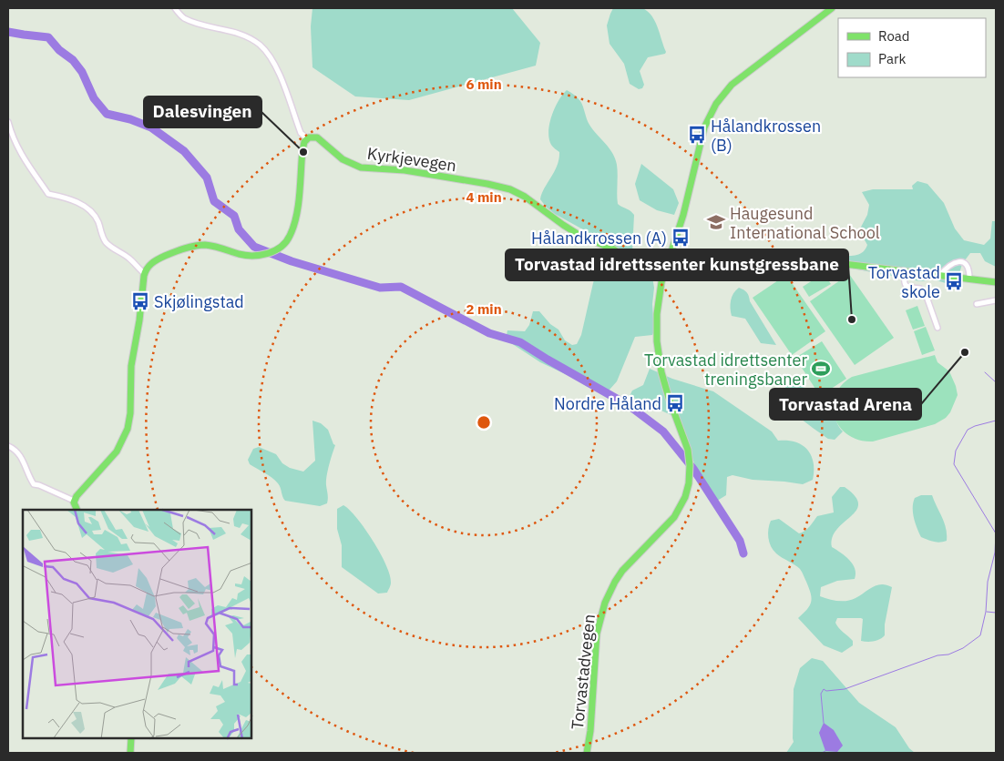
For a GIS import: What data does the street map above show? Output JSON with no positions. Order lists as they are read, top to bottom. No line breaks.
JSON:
{"streets":{"main road":["Kyrkjevegen","Torvastadvegen"]},"crossings":[["Kyrkjevegen","Torvastadvegen"]],"places":{"bus stop":["Hålandkrossen (B)","Hålandkrossen (A)","Torvastad skole","Skjølingstad","Nordre Håland"],"other":["Dalesvingen","Torvastad idrettssenter kunstgressbane","Torvastad Arena"],"school or university":["Haugesund International School"],"sports":["Torvastad idrettsenter treningsbaner"]},"legend":["Road","Park"],"rings":["6 min","4 min","2 min"]}
